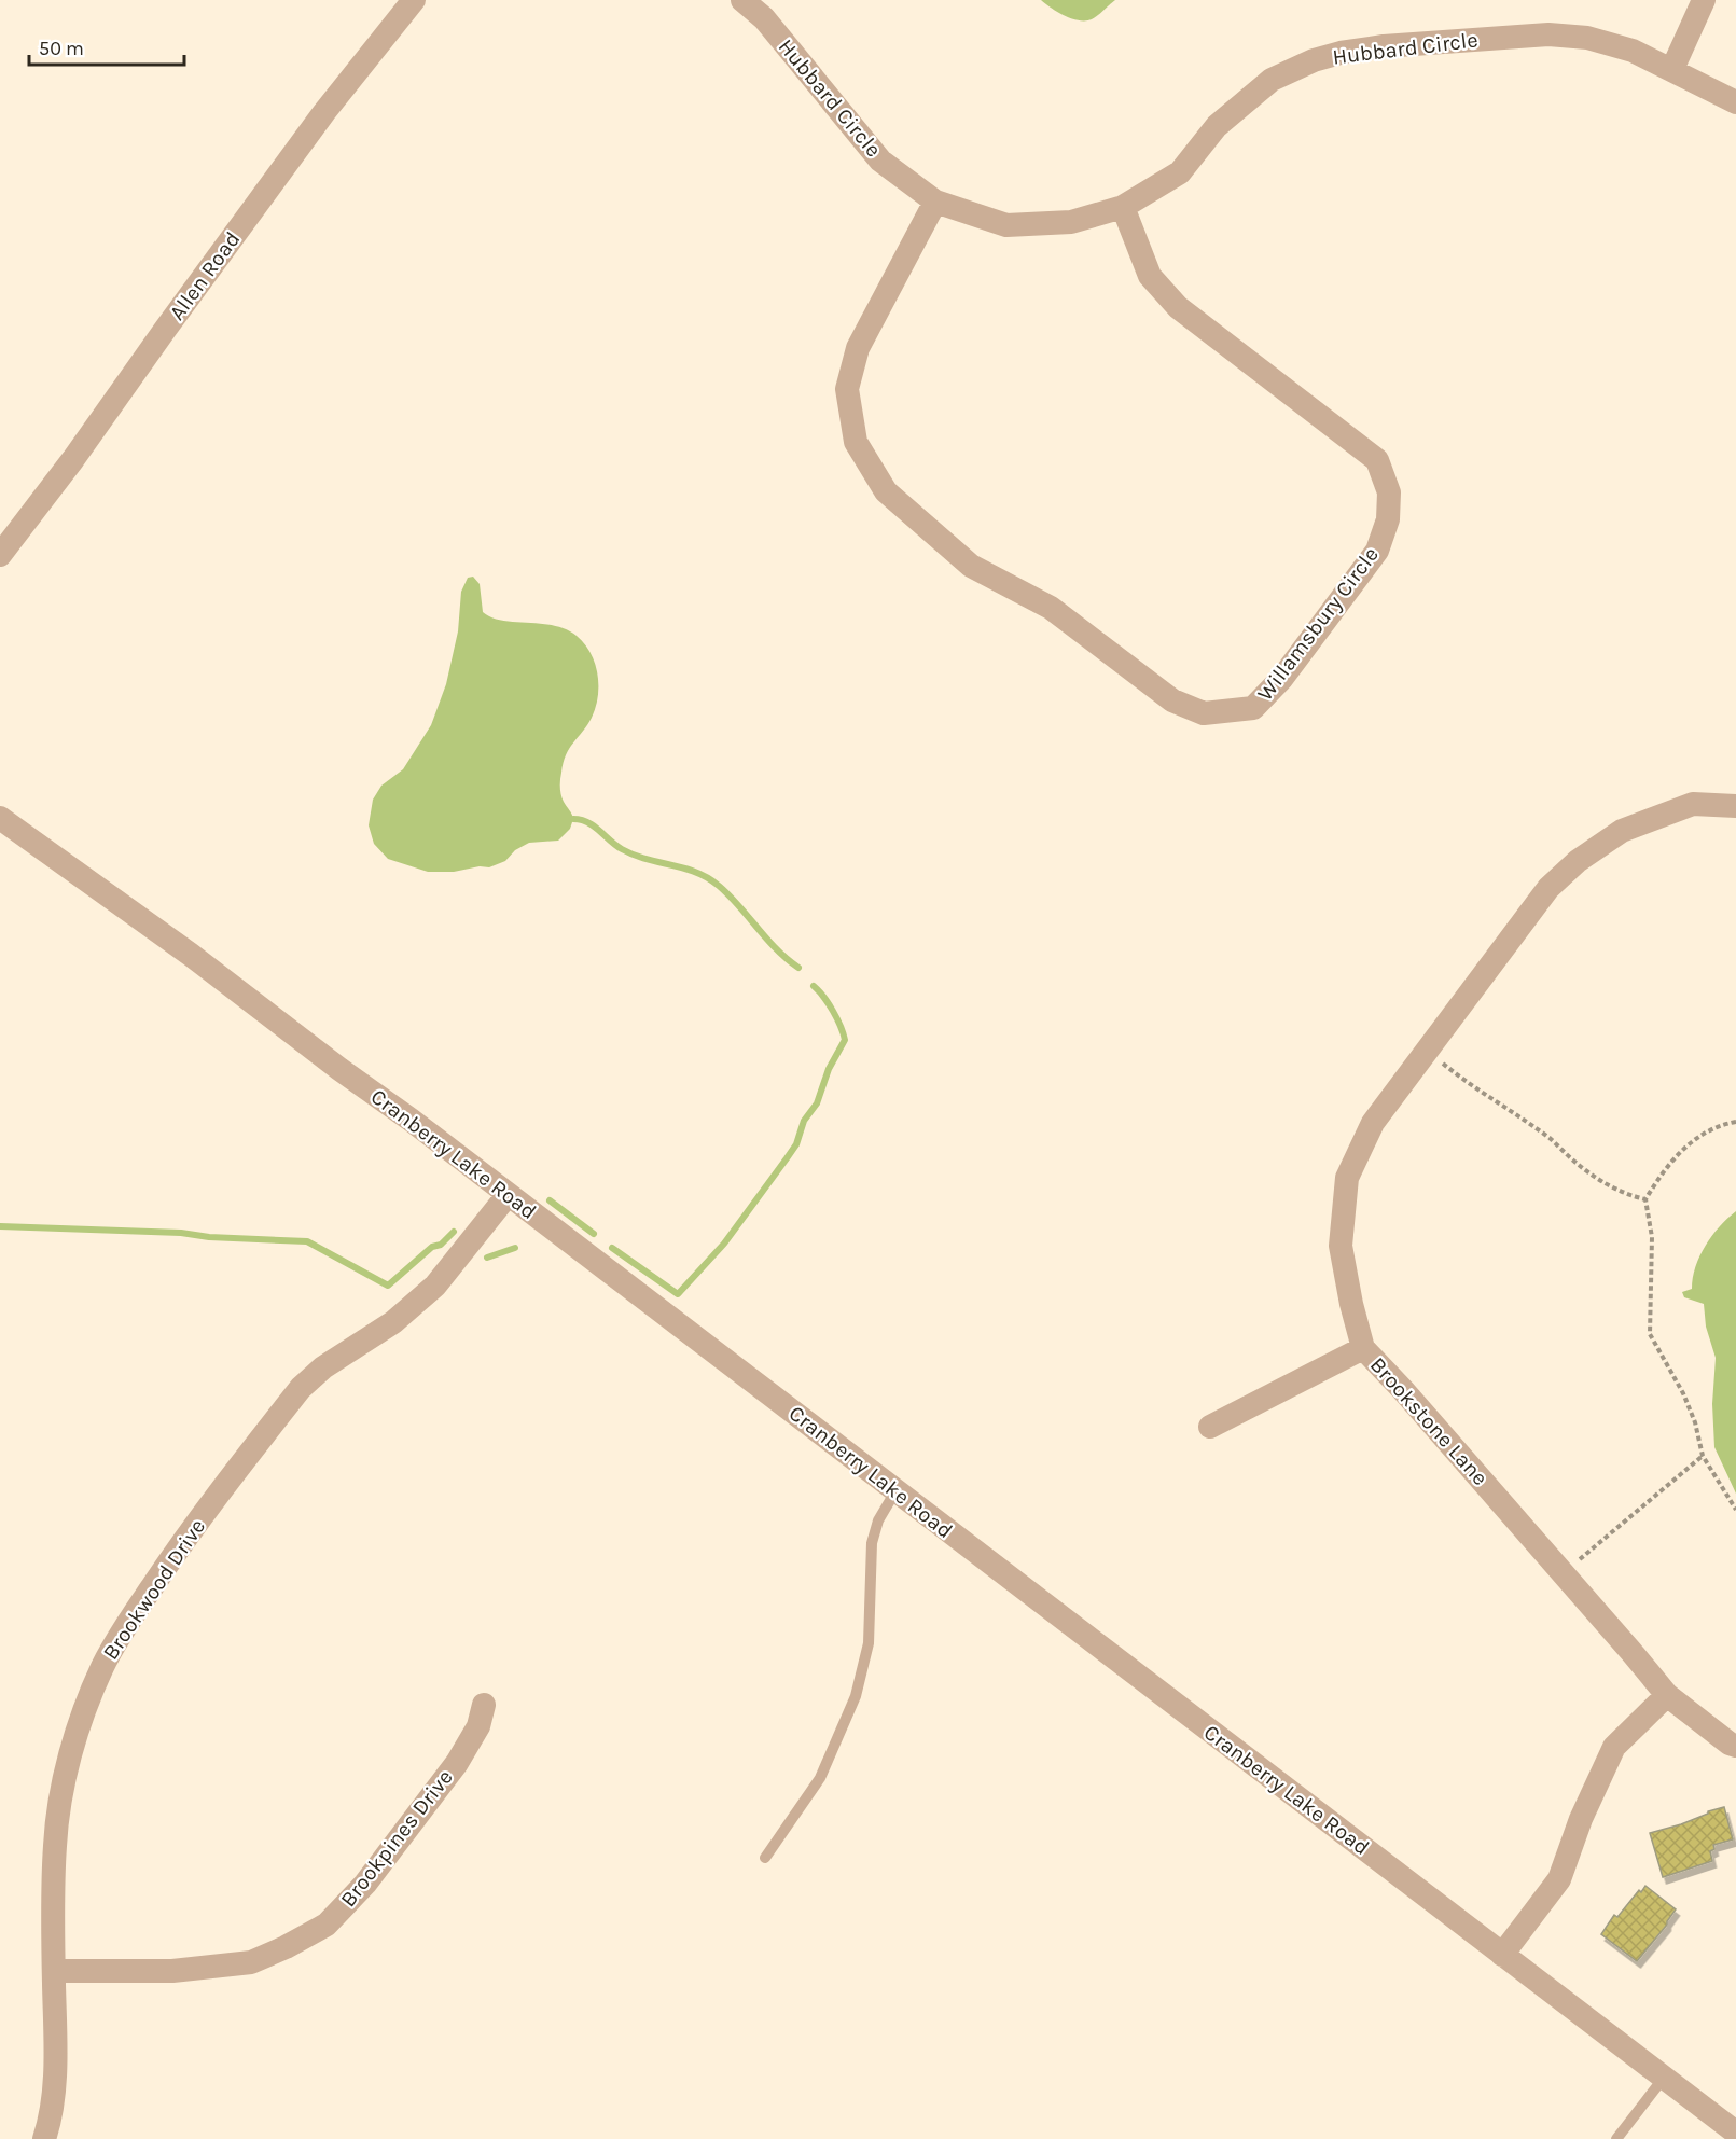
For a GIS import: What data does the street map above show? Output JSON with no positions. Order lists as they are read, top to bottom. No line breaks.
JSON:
{"streets":{"street":["Hubbard Circle","Allen Road","Willamsbury Circle","Cranberry Lake Road","Brookstone Lane","Brookwood Drive","Brookpines Drive"]},"crossings":[["Hubbard Circle","Willamsbury Circle"],["Cranberry Lake Road","Brookwood Drive"],["Brookwood Drive","Brookpines Drive"]],"scale_bar":"50 m"}
